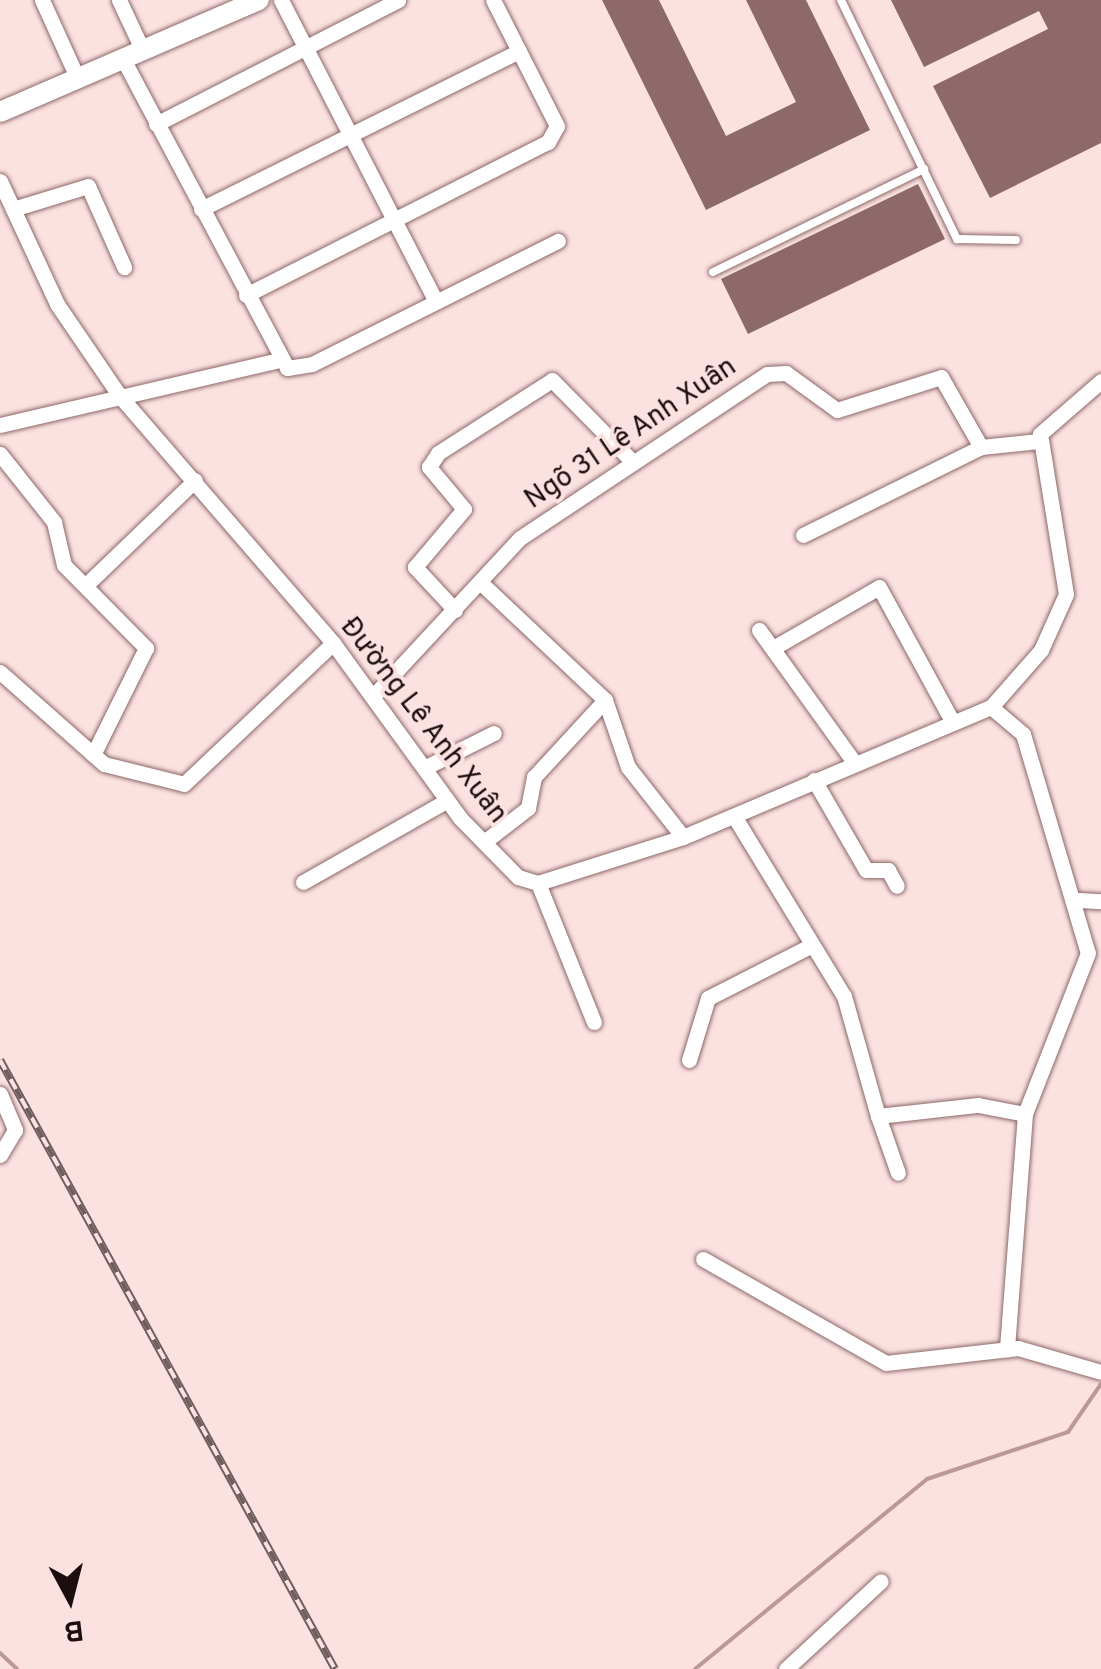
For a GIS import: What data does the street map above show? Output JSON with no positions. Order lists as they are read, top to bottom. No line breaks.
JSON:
{"streets":{"street":["Ngõ 31 Lê Anh Xuân","Đường Lê Anh Xuân"]},"crossings":[["Ngõ 31 Lê Anh Xuân","Đường Lê Anh Xuân"]],"north":"bottom"}
